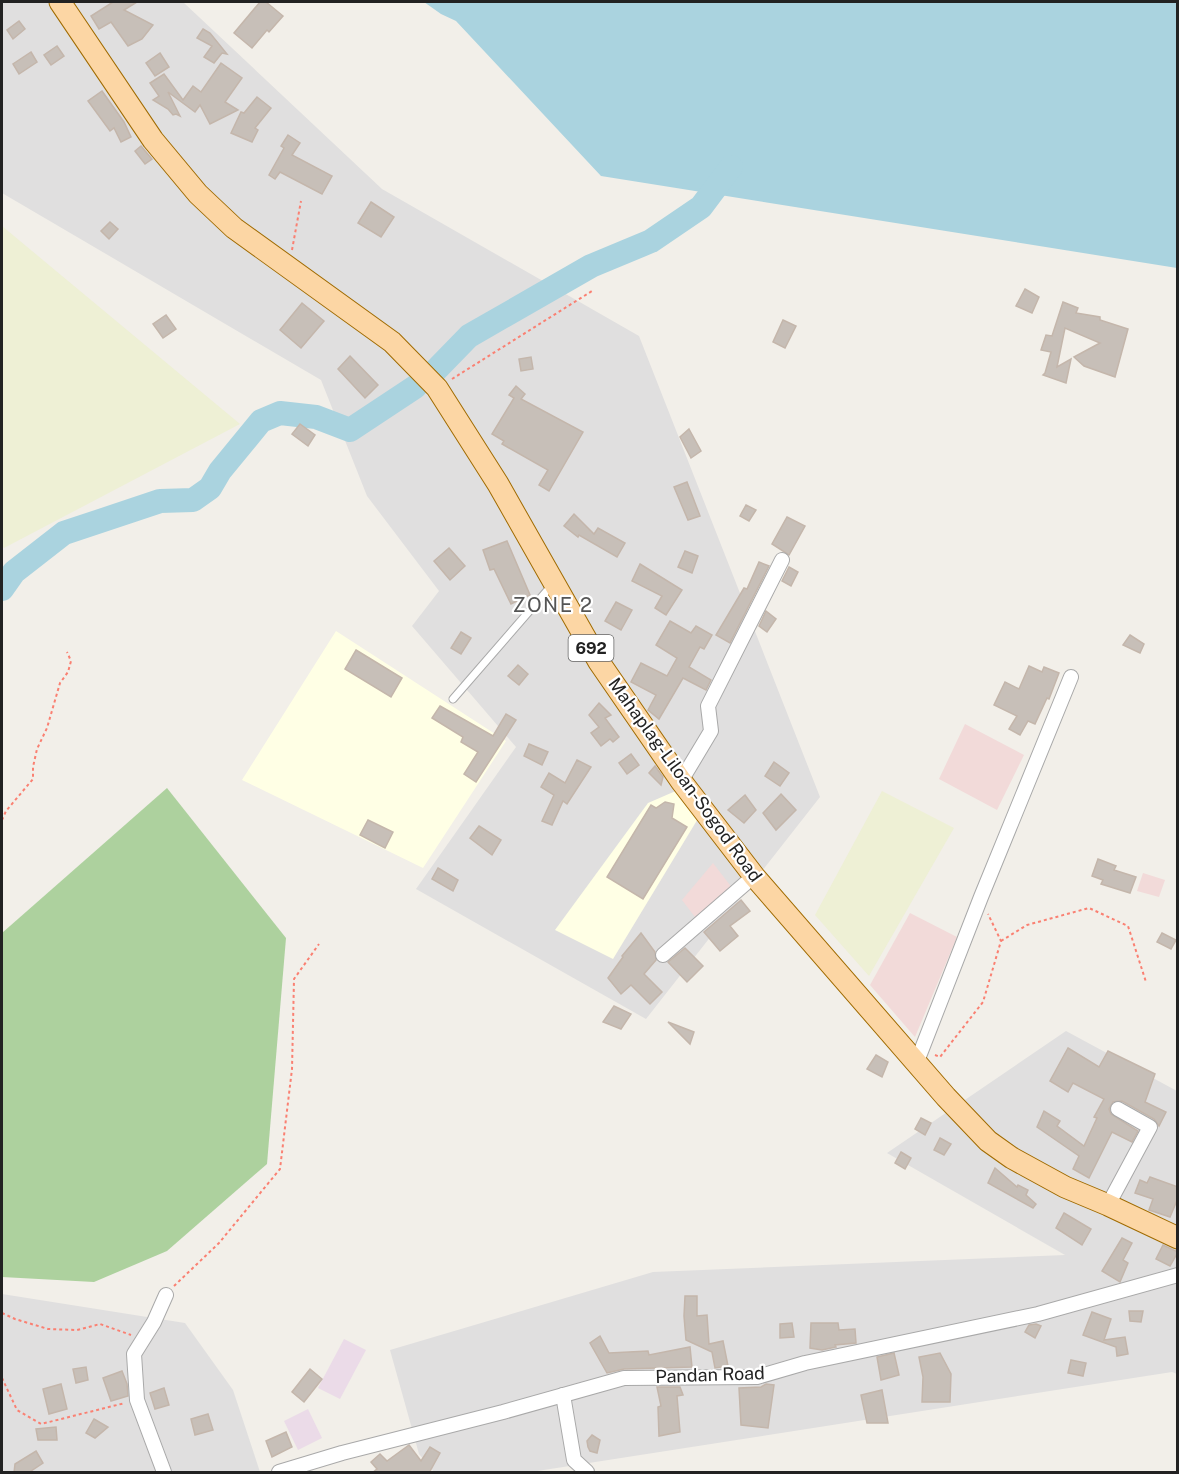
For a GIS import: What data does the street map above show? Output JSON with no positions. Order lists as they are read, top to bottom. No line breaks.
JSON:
{"streets":{"main road":["692","Mahaplag-Liloan-Sogod Road"],"street":["Pandan Road"]},"districts":["ZONE 2"]}
